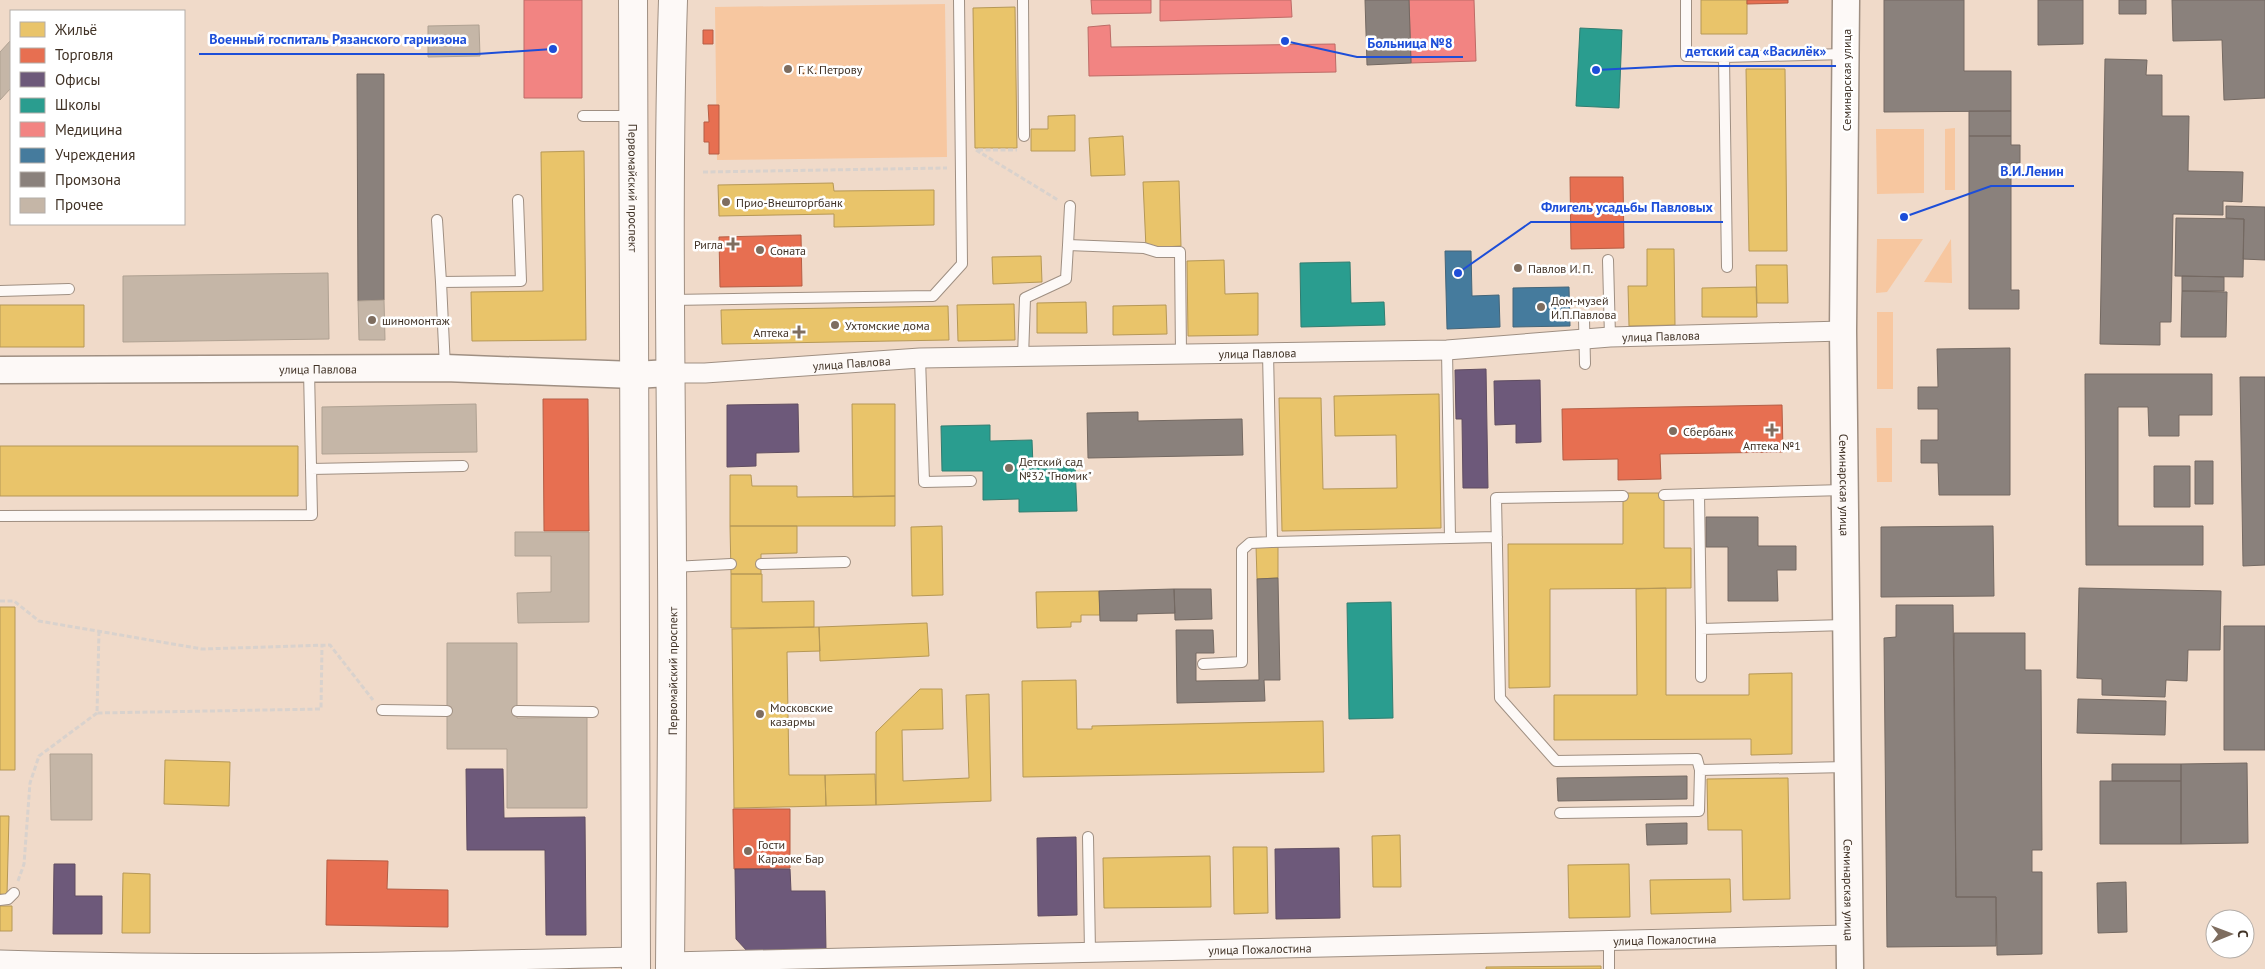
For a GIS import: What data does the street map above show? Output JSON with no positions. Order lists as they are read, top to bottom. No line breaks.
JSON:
{"streets":{"main road":["Семинарская улица","Первомайский проспект","улица Павлова"],"street":["улица Пожалостина"]},"crossings":[["Семинарская улица","улица Павлова"],["Семинарская улица","улица Пожалостина"],["Первомайский проспект","улица Павлова"],["Первомайский проспект","улица Пожалостина"]],"places":{"other":["Больница №8","Военный госпиталь Рязанского гарнизона","Г. К. Петрову","детский сад «Василёк»","Прио-Внешторгбанк","В.И.Ленин","Соната","Павлов И. П.","Флигель усадьбы Павловых","Дом-музей И.П.Павлова","шиномонтаж","Ухтомские дома","Сбербанк","Детский сад №32 \"Гномик\"","Московские казармы","Гости Караоке Бар"],"health":["Ригла","Аптека","Аптека №1"]},"legend":["Жильё","Торговля","Офисы","Школы","Медицина","Учреждения","Промзона","Прочее"],"north":"right"}
